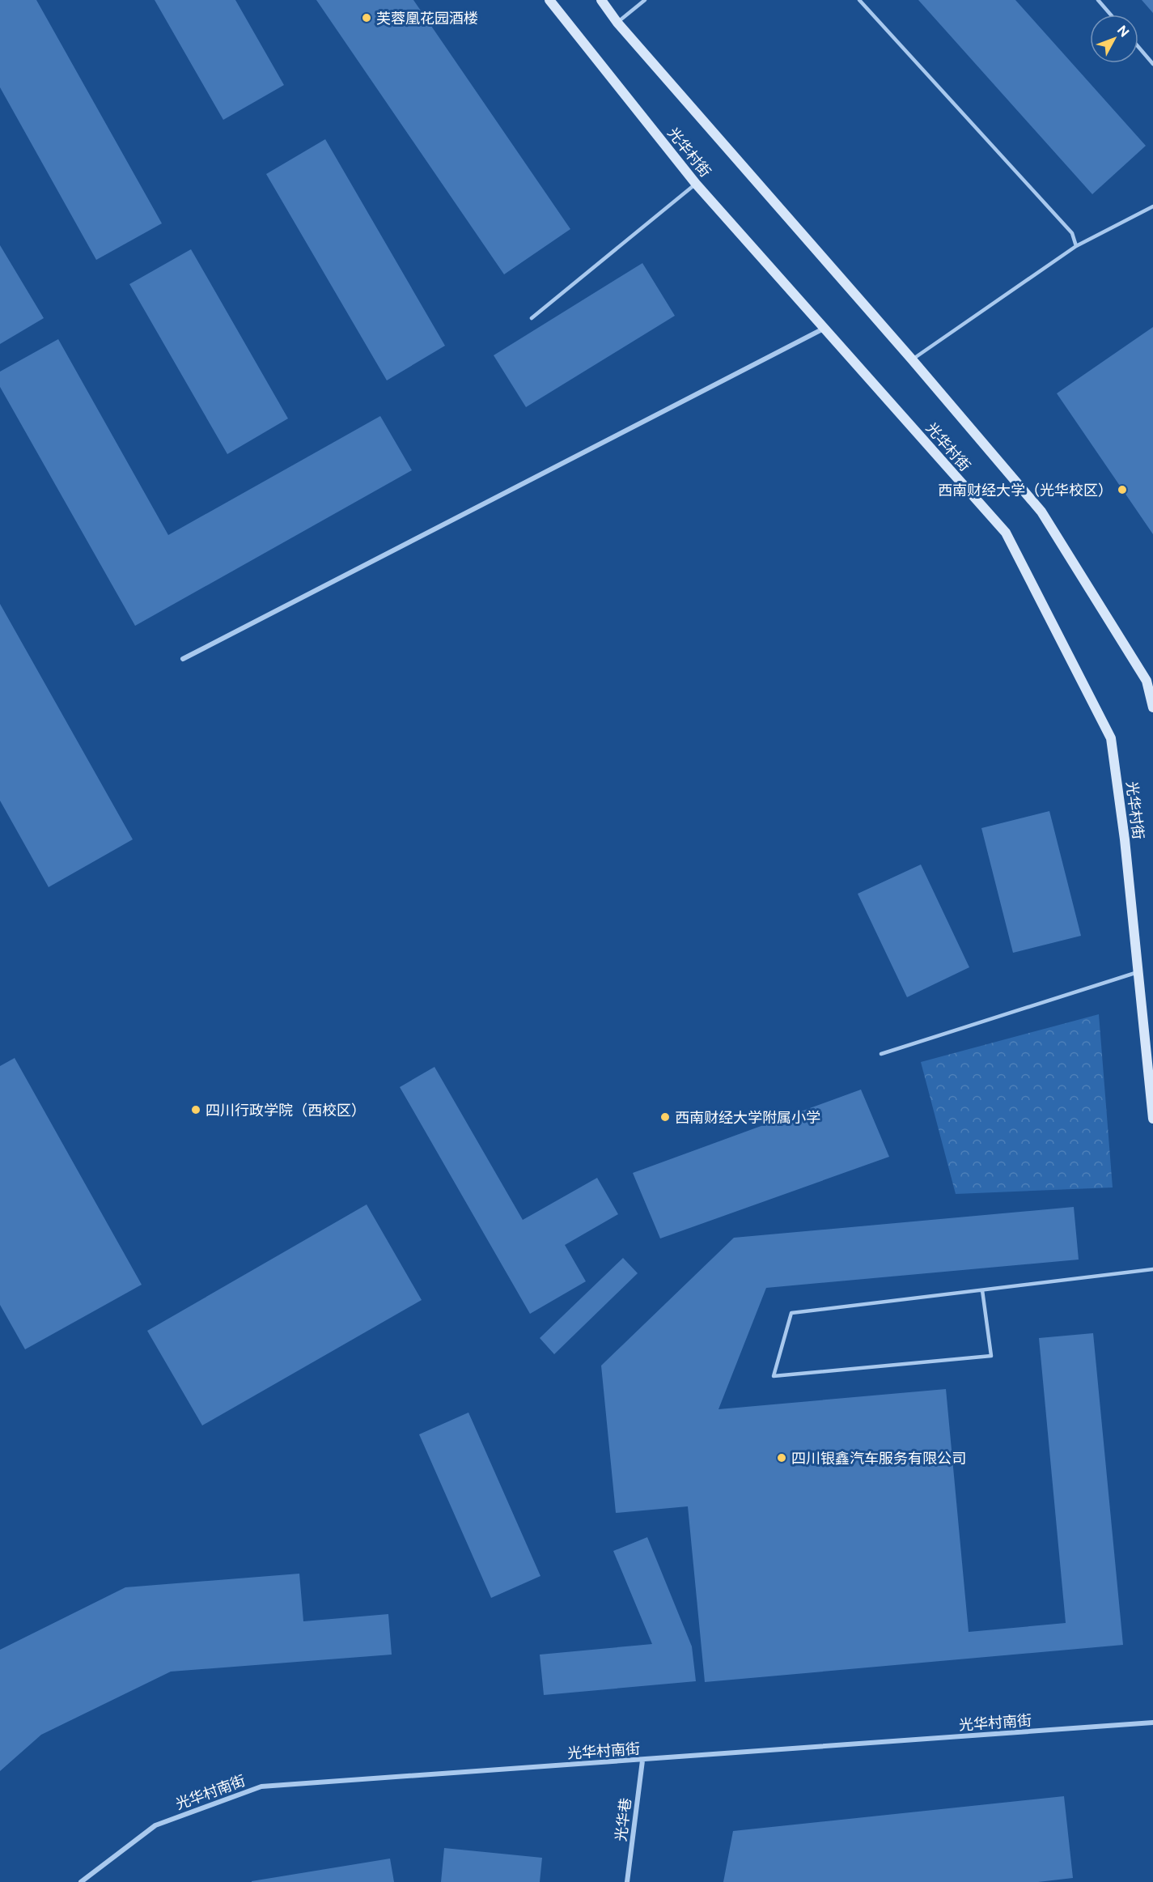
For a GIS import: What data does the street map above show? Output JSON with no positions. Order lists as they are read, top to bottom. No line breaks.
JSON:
{"streets":{"main road":["光华村街"],"street":["光华村南街","光华巷"]},"crossings":[["光华村南街","光华巷"]],"places":["芙蓉凰花园酒楼","西南财经大学（光华校区）","四川行政学院（西校区）","西南财经大学附属小学","四川银鑫汽车服务有限公司"],"north":"top right"}
